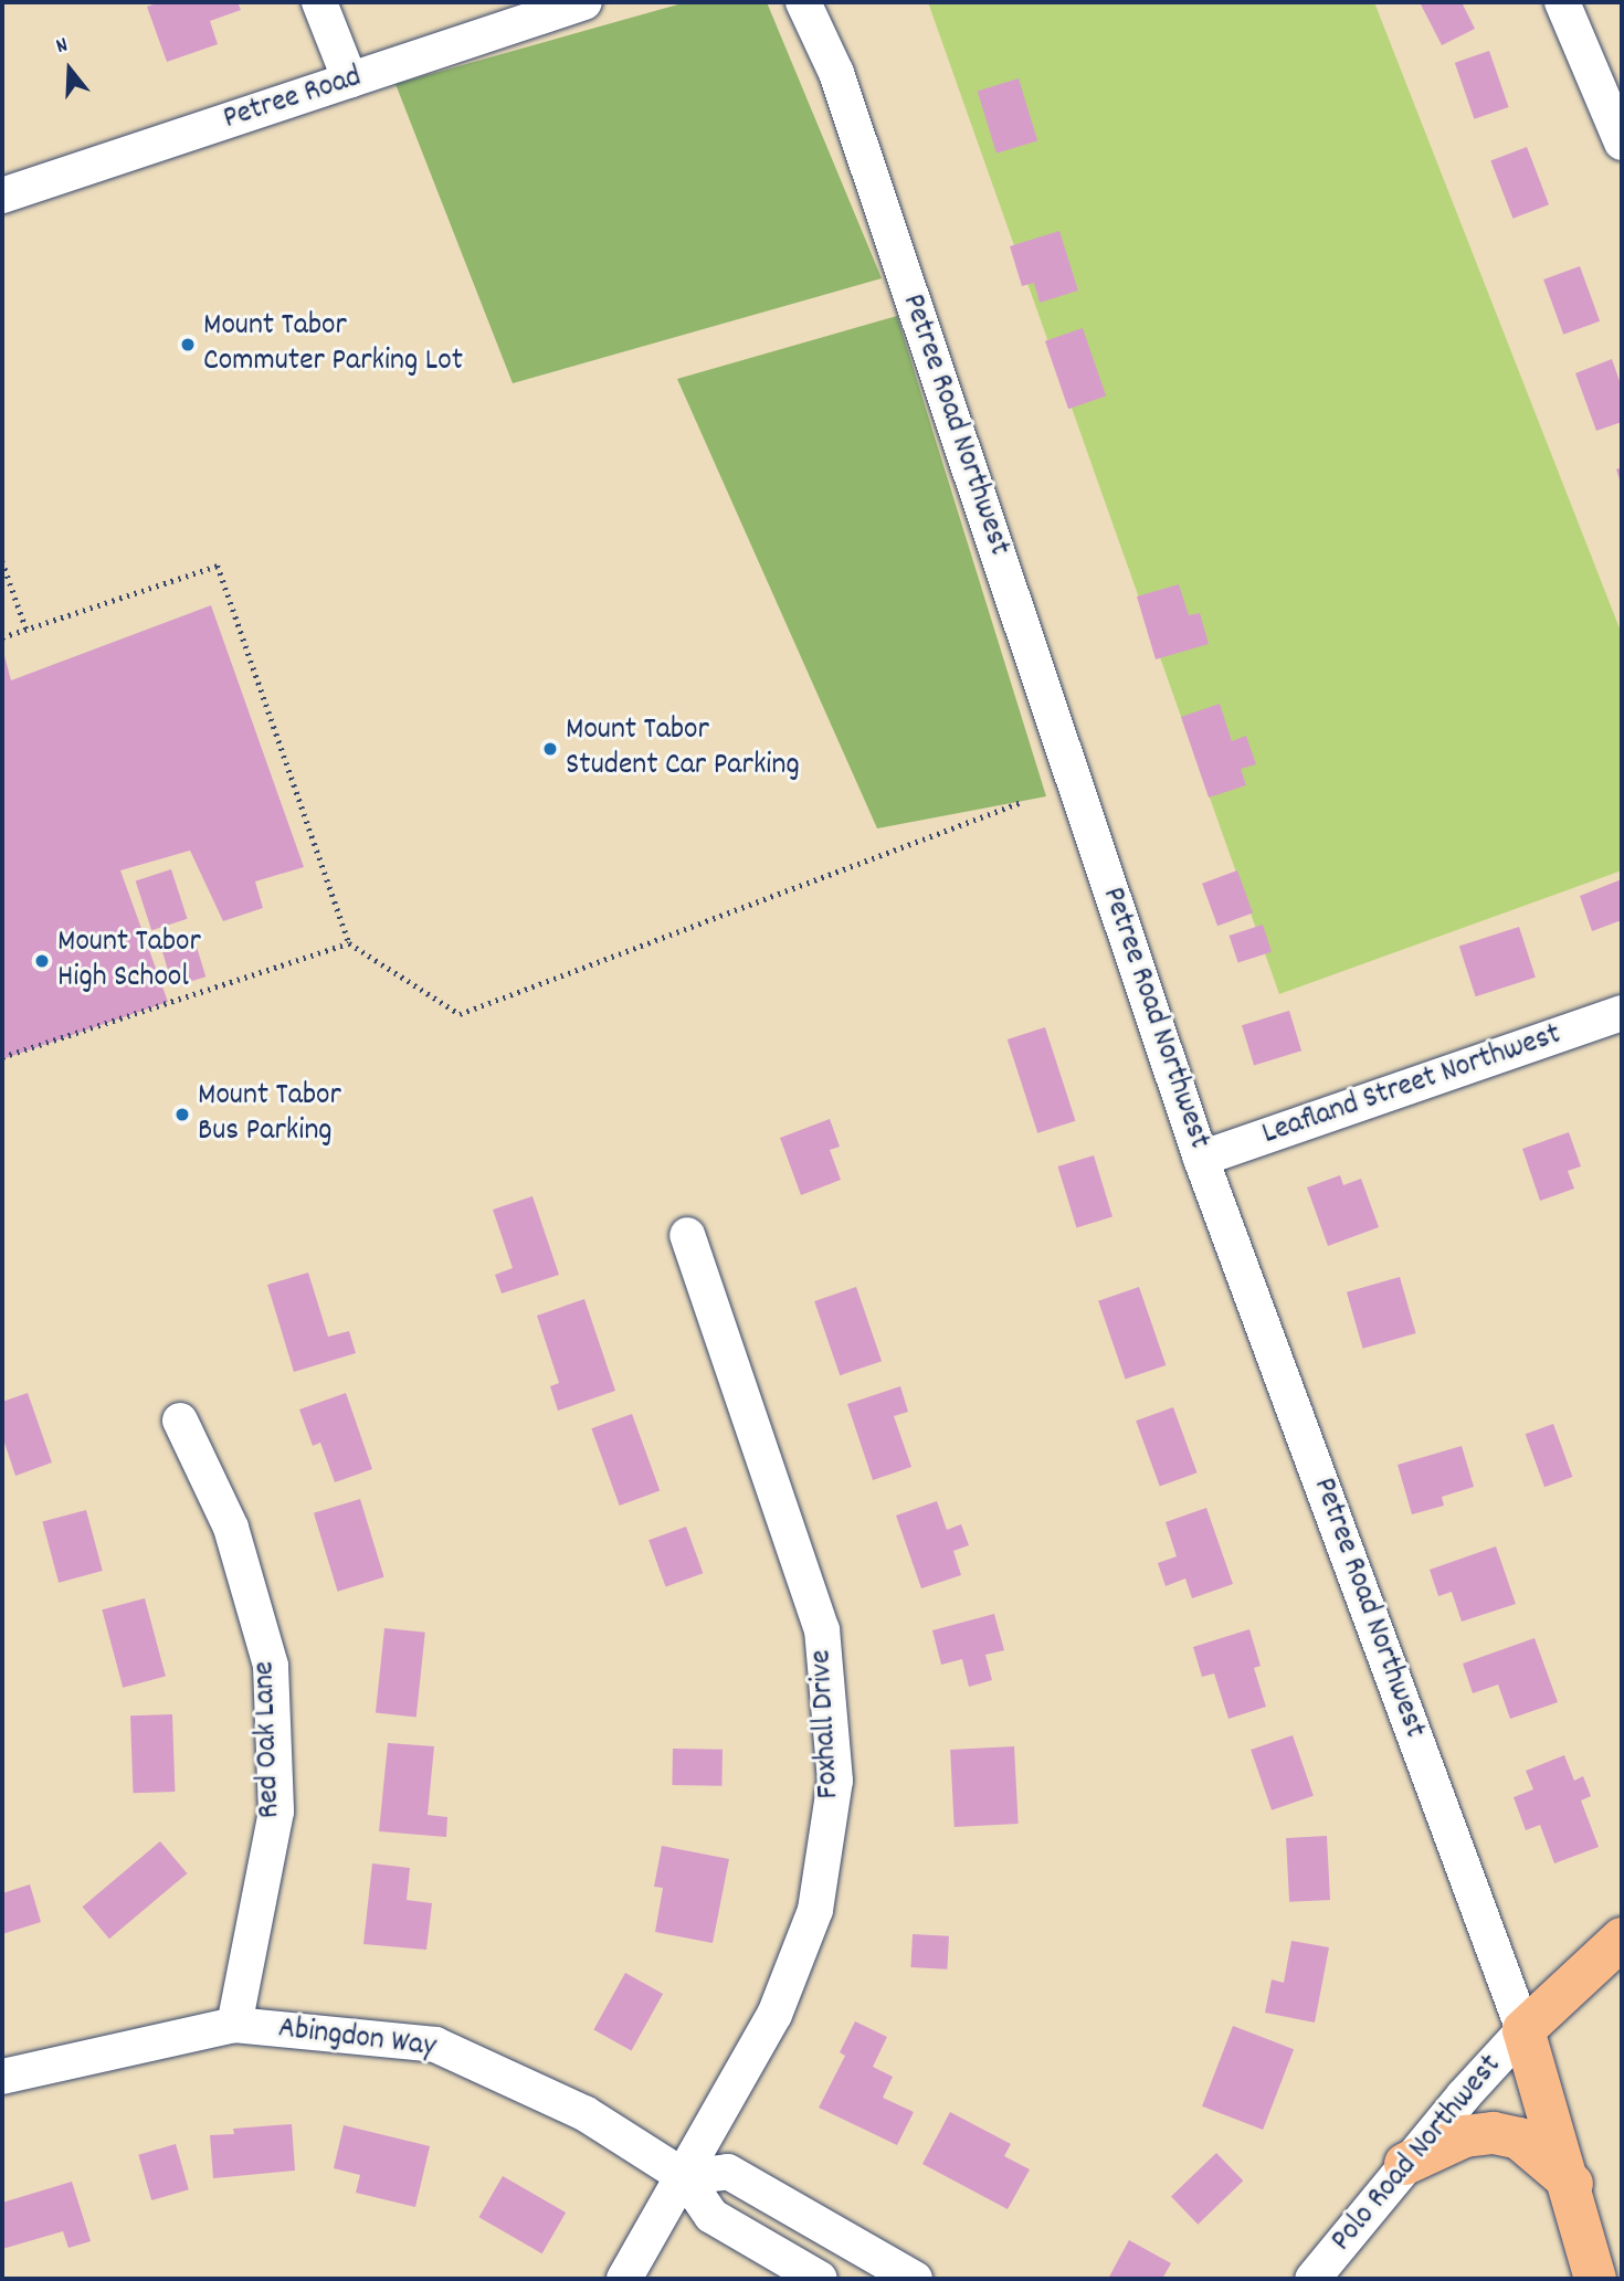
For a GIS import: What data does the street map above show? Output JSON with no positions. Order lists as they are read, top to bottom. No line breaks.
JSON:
{"streets":{"street":["Petree Road","Petree Road Northwest","Leafland Street Northwest","Foxhall Drive","Red Oak Lane","Abingdon Way","Polo Road Northwest"]},"crossings":[["Petree Road Northwest","Leafland Street Northwest"],["Petree Road Northwest","Polo Road Northwest"],["Foxhall Drive","Abingdon Way"],["Red Oak Lane","Abingdon Way"]],"places":["Mount Tabor Commuter Parking Lot","Mount Tabor Student Car Parking","Mount Tabor High School","Mount Tabor Bus Parking"],"north":"top"}
